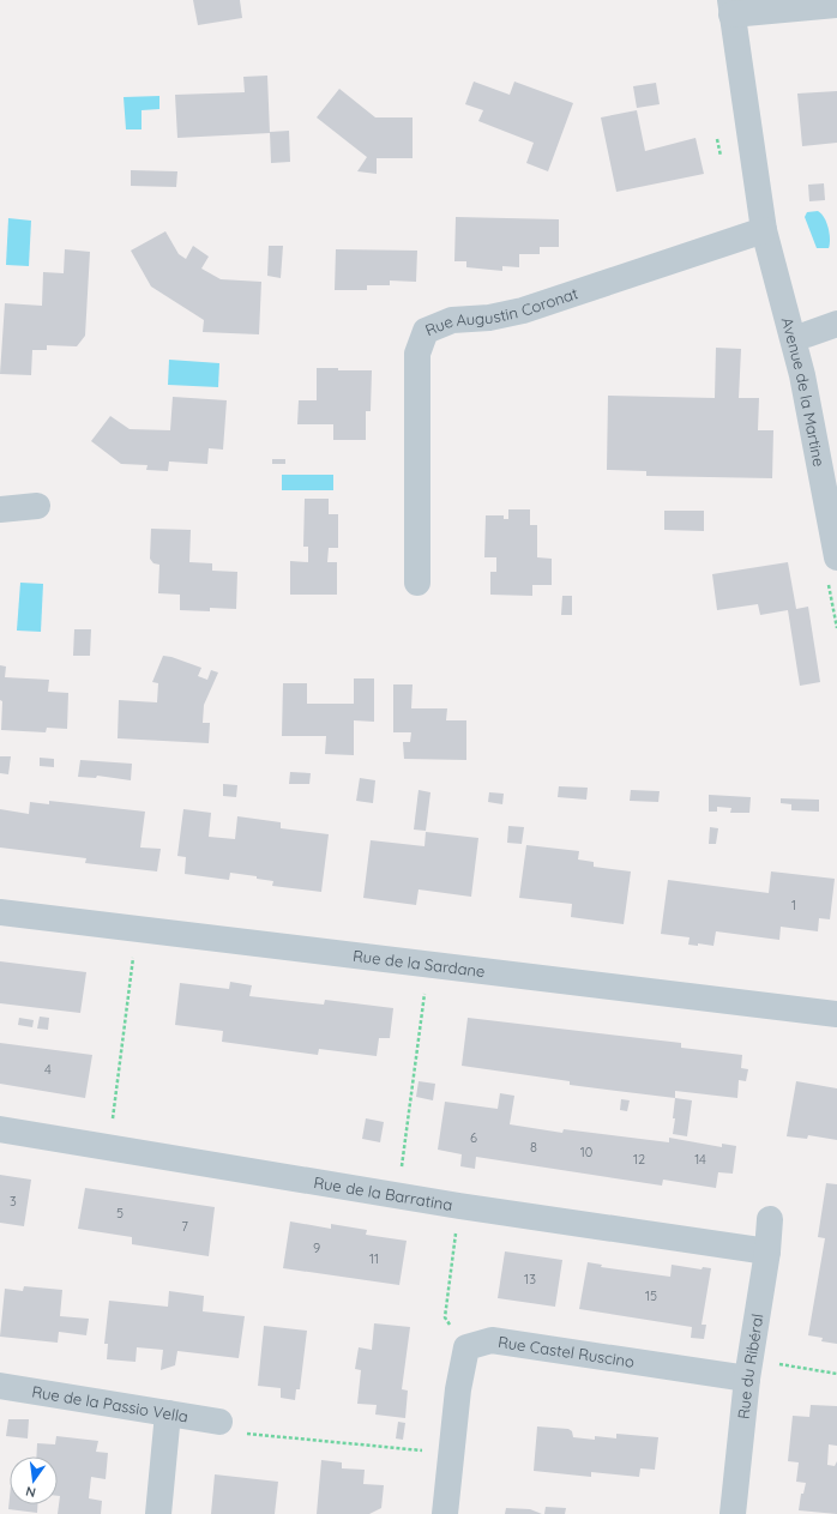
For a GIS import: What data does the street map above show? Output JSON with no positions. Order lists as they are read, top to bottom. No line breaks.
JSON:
{"streets":{"street":["Rue Augustin Coronat","Avenue de la Martine","Rue de la Sardane","Rue de la Barratina","Rue Castel Ruscino","Rue du Ribéral","Rue de la Passio Vella"]},"crossings":[["Rue Augustin Coronat","Avenue de la Martine"],["Rue de la Barratina","Rue du Ribéral"],["Rue Castel Ruscino","Rue du Ribéral"]],"house_numbers":["1","4","6","8","10","12","14","3","5","7","9","11","13","15"],"north":"bottom"}
